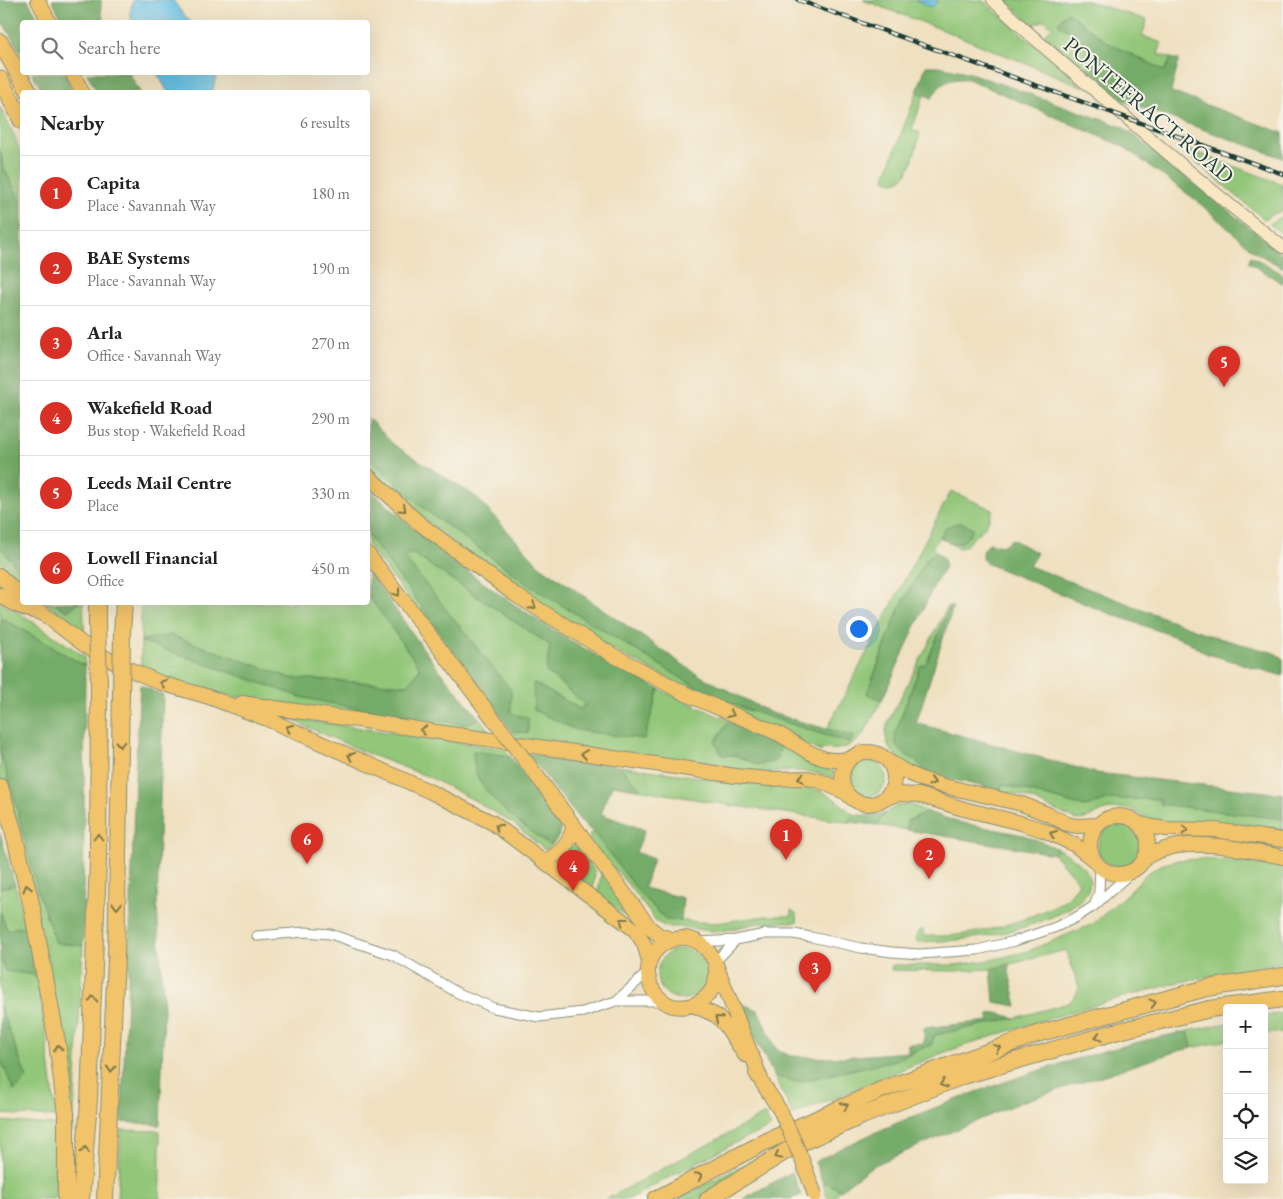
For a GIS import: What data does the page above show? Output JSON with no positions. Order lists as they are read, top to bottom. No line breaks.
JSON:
{"streets":{"main road":["PONTEFRACT ROAD"]},"page":{"search":"Search here","heading":["Nearby","6 results"],"list":[{"mark":"1","name":"Capita","note":"Place · Savannah Way","value":"180 m"},{"mark":"2","name":"BAE Systems","note":"Place · Savannah Way","value":"190 m"},{"mark":"3","name":"Arla","note":"Office · Savannah Way","value":"270 m"},{"mark":"4","name":"Wakefield Road","note":"Bus stop · Wakefield Road","value":"290 m"},{"mark":"5","name":"Leeds Mail Centre","note":"Place","value":"330 m"},{"mark":"6","name":"Lowell Financial","note":"Office","value":"450 m"}],"pins":["5","1","6","2","4","3"],"map_buttons":["+","−"]}}
